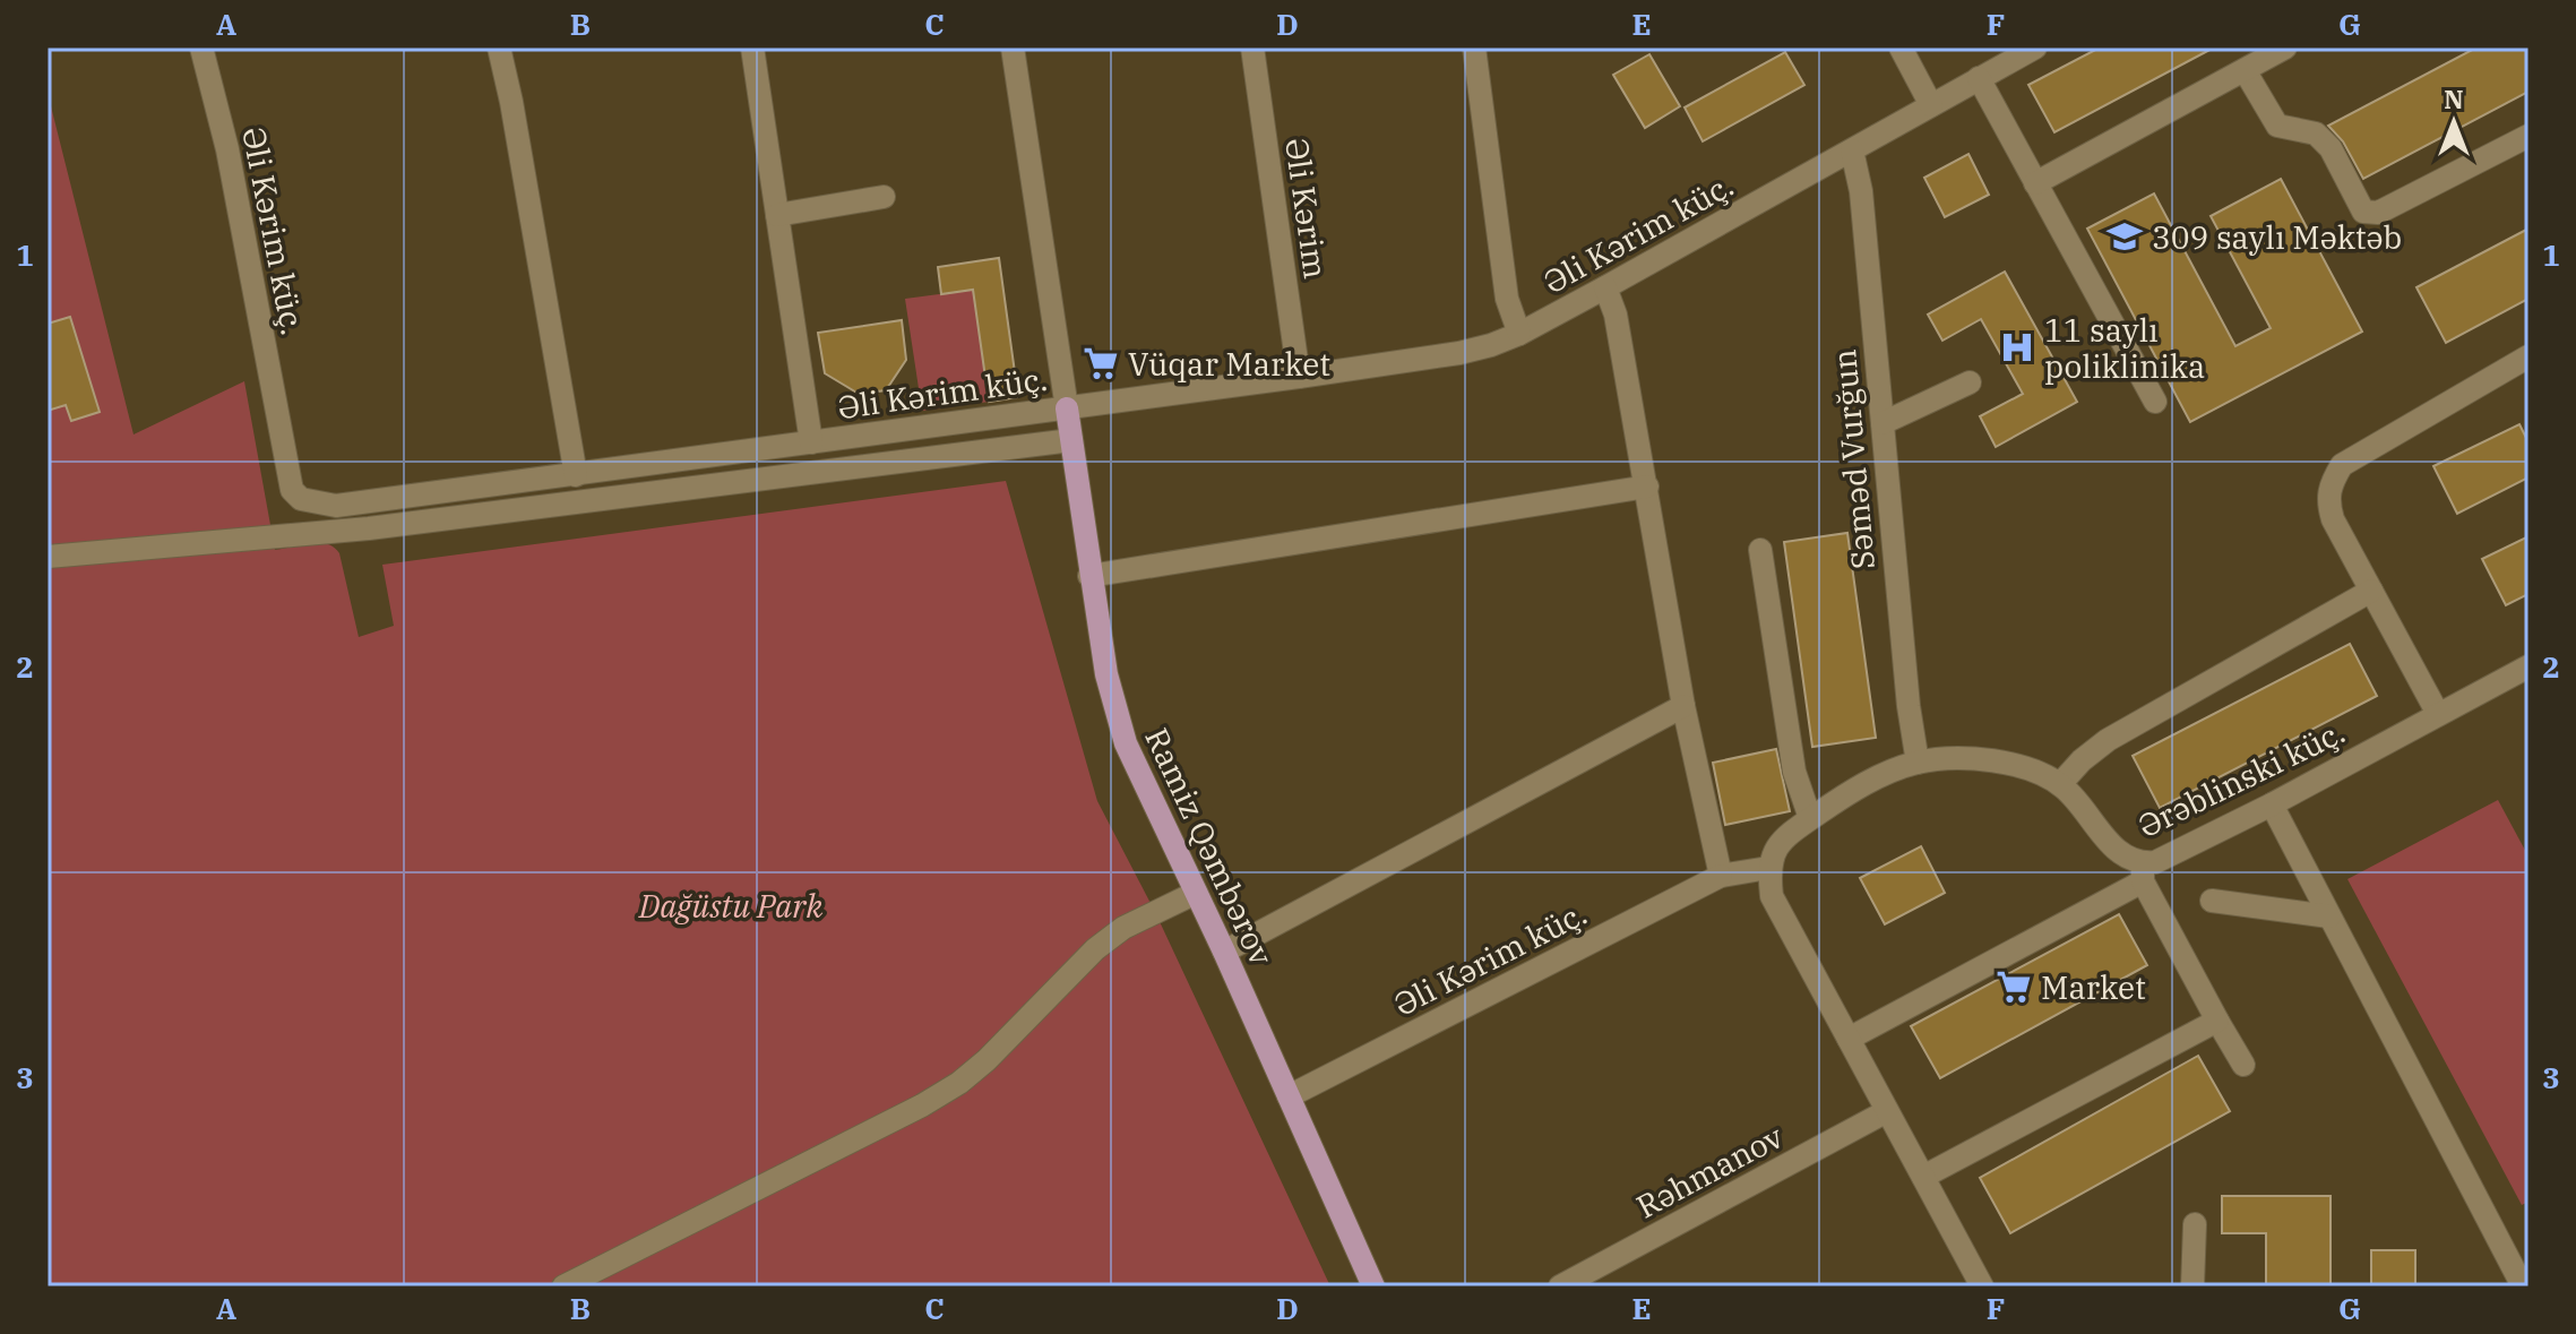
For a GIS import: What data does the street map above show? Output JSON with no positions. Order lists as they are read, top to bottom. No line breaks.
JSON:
{"streets":{"main road":["Ramiz Qəmbərov"],"street":["Əli Kərim","Əli Kərim küç.","Səməd Vurğun","Ərəblinski küç.","Rəhmanov"]},"crossings":[["Əli Kərim","Əli Kərim küç."],["Əli Kərim küç.","Səməd Vurğun"],["Əli Kərim küç.","Ərəblinski küç."],["Əli Kərim küç.","Ramiz Qəmbərov"],["Səməd Vurğun","Ərəblinski küç."]],"parks":["Dağüstu Park"],"places":{"school or university":["309 saylı Məktəb"],"hospital":["11 saylı poliklinika"],"supermarket":["Vüqar Market","Market"]},"north":"top","grid":{"columns":["A","B","C","D","E","F","G"],"rows":["1","2","3"]}}
